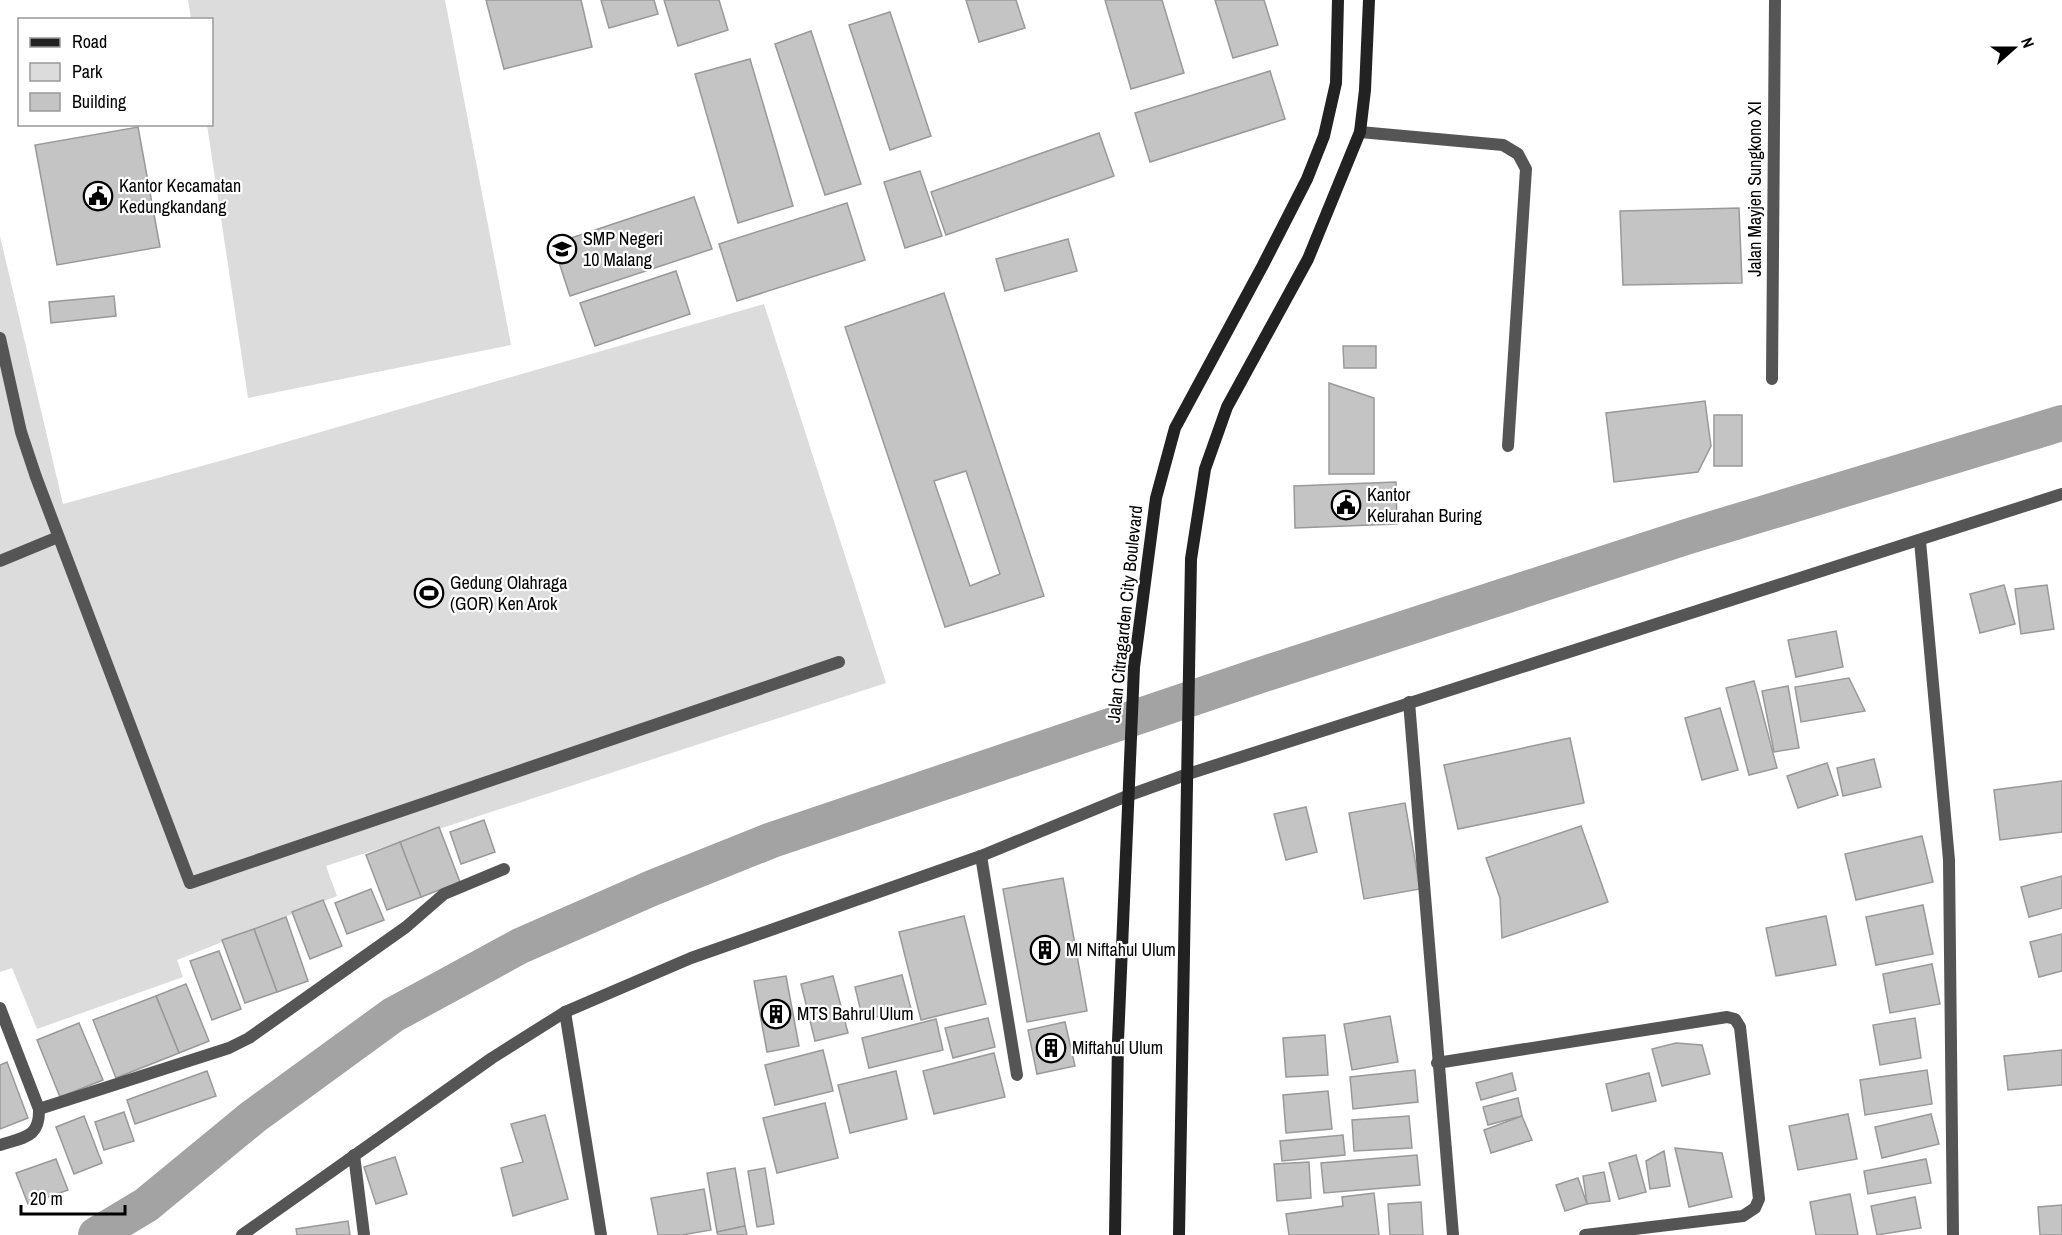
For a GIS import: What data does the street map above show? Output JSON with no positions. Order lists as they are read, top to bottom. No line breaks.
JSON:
{"streets":{"main road":["Jalan Citragarden City Boulevard"],"street":["Jalan Mayjen Sungkono XI"]},"places":{"public building":["Kantor Kecamatan Kedungkandang","Kantor Kelurahan Buring"],"school or university":["SMP Negeri 10 Malang"],"sports":["Gedung Olahraga (GOR) Ken Arok"],"building":["MI Niftahul Ulum","MTS Bahrul Ulum","Miftahul Ulum"]},"legend":["Road","Park","Building"],"scale_bar":"20 m","north":"right"}
